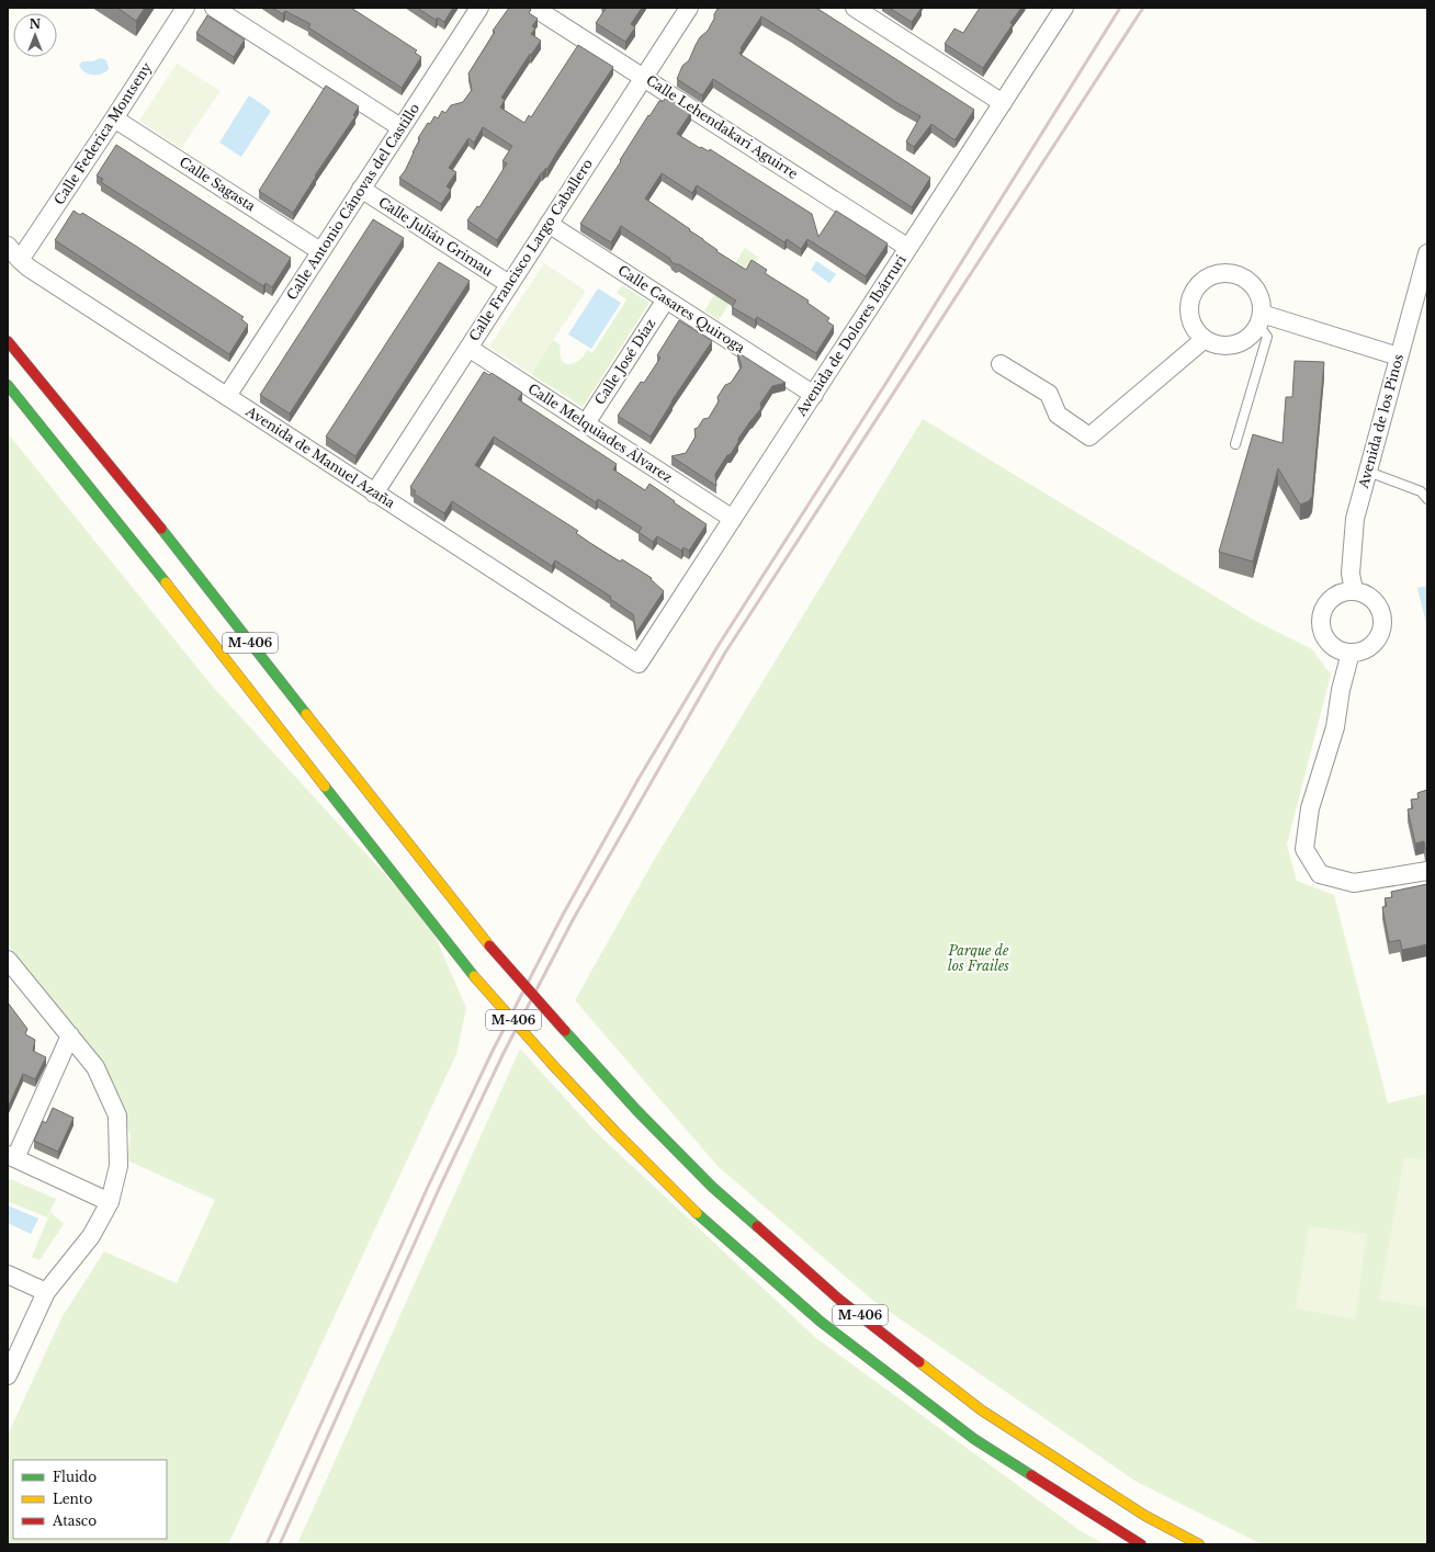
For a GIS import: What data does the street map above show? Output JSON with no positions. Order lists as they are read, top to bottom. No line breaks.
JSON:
{"streets":{"highway":["M-406"],"street":["Calle Lehendakari Aguirre","Calle Federica Montseny","Calle Sagasta","Calle Antonio Cánovas del Castillo","Calle Julián Grimau","Calle Francisco Largo Caballero","Calle Casares Quiroga","Avenida de Dolores Ibárruri","Calle José Díaz","Avenida de los Pinos","Calle Melquiades Álvarez","Avenida de Manuel Azaña"]},"crossings":[["Calle Lehendakari Aguirre","Calle Francisco Largo Caballero"],["Calle Lehendakari Aguirre","Avenida de Dolores Ibárruri"],["Calle Federica Montseny","Calle Sagasta"],["Calle Federica Montseny","Avenida de Manuel Azaña"],["Calle Sagasta","Calle Antonio Cánovas del Castillo"],["Calle Antonio Cánovas del Castillo","Calle Julián Grimau"],["Calle Antonio Cánovas del Castillo","Avenida de Manuel Azaña"],["Calle Julián Grimau","Calle Francisco Largo Caballero"],["Calle Francisco Largo Caballero","Calle Casares Quiroga"],["Calle Francisco Largo Caballero","Calle Melquiades Álvarez"],["Calle Francisco Largo Caballero","Avenida de Manuel Azaña"],["Calle Casares Quiroga","Avenida de Dolores Ibárruri"],["Calle Casares Quiroga","Calle José Díaz"],["Avenida de Dolores Ibárruri","Calle Melquiades Álvarez"],["Avenida de Dolores Ibárruri","Avenida de Manuel Azaña"],["Calle José Díaz","Calle Melquiades Álvarez"]],"parks":["Parque de los Frailes"],"legend":["Fluido","Lento","Atasco"],"north":"top"}
